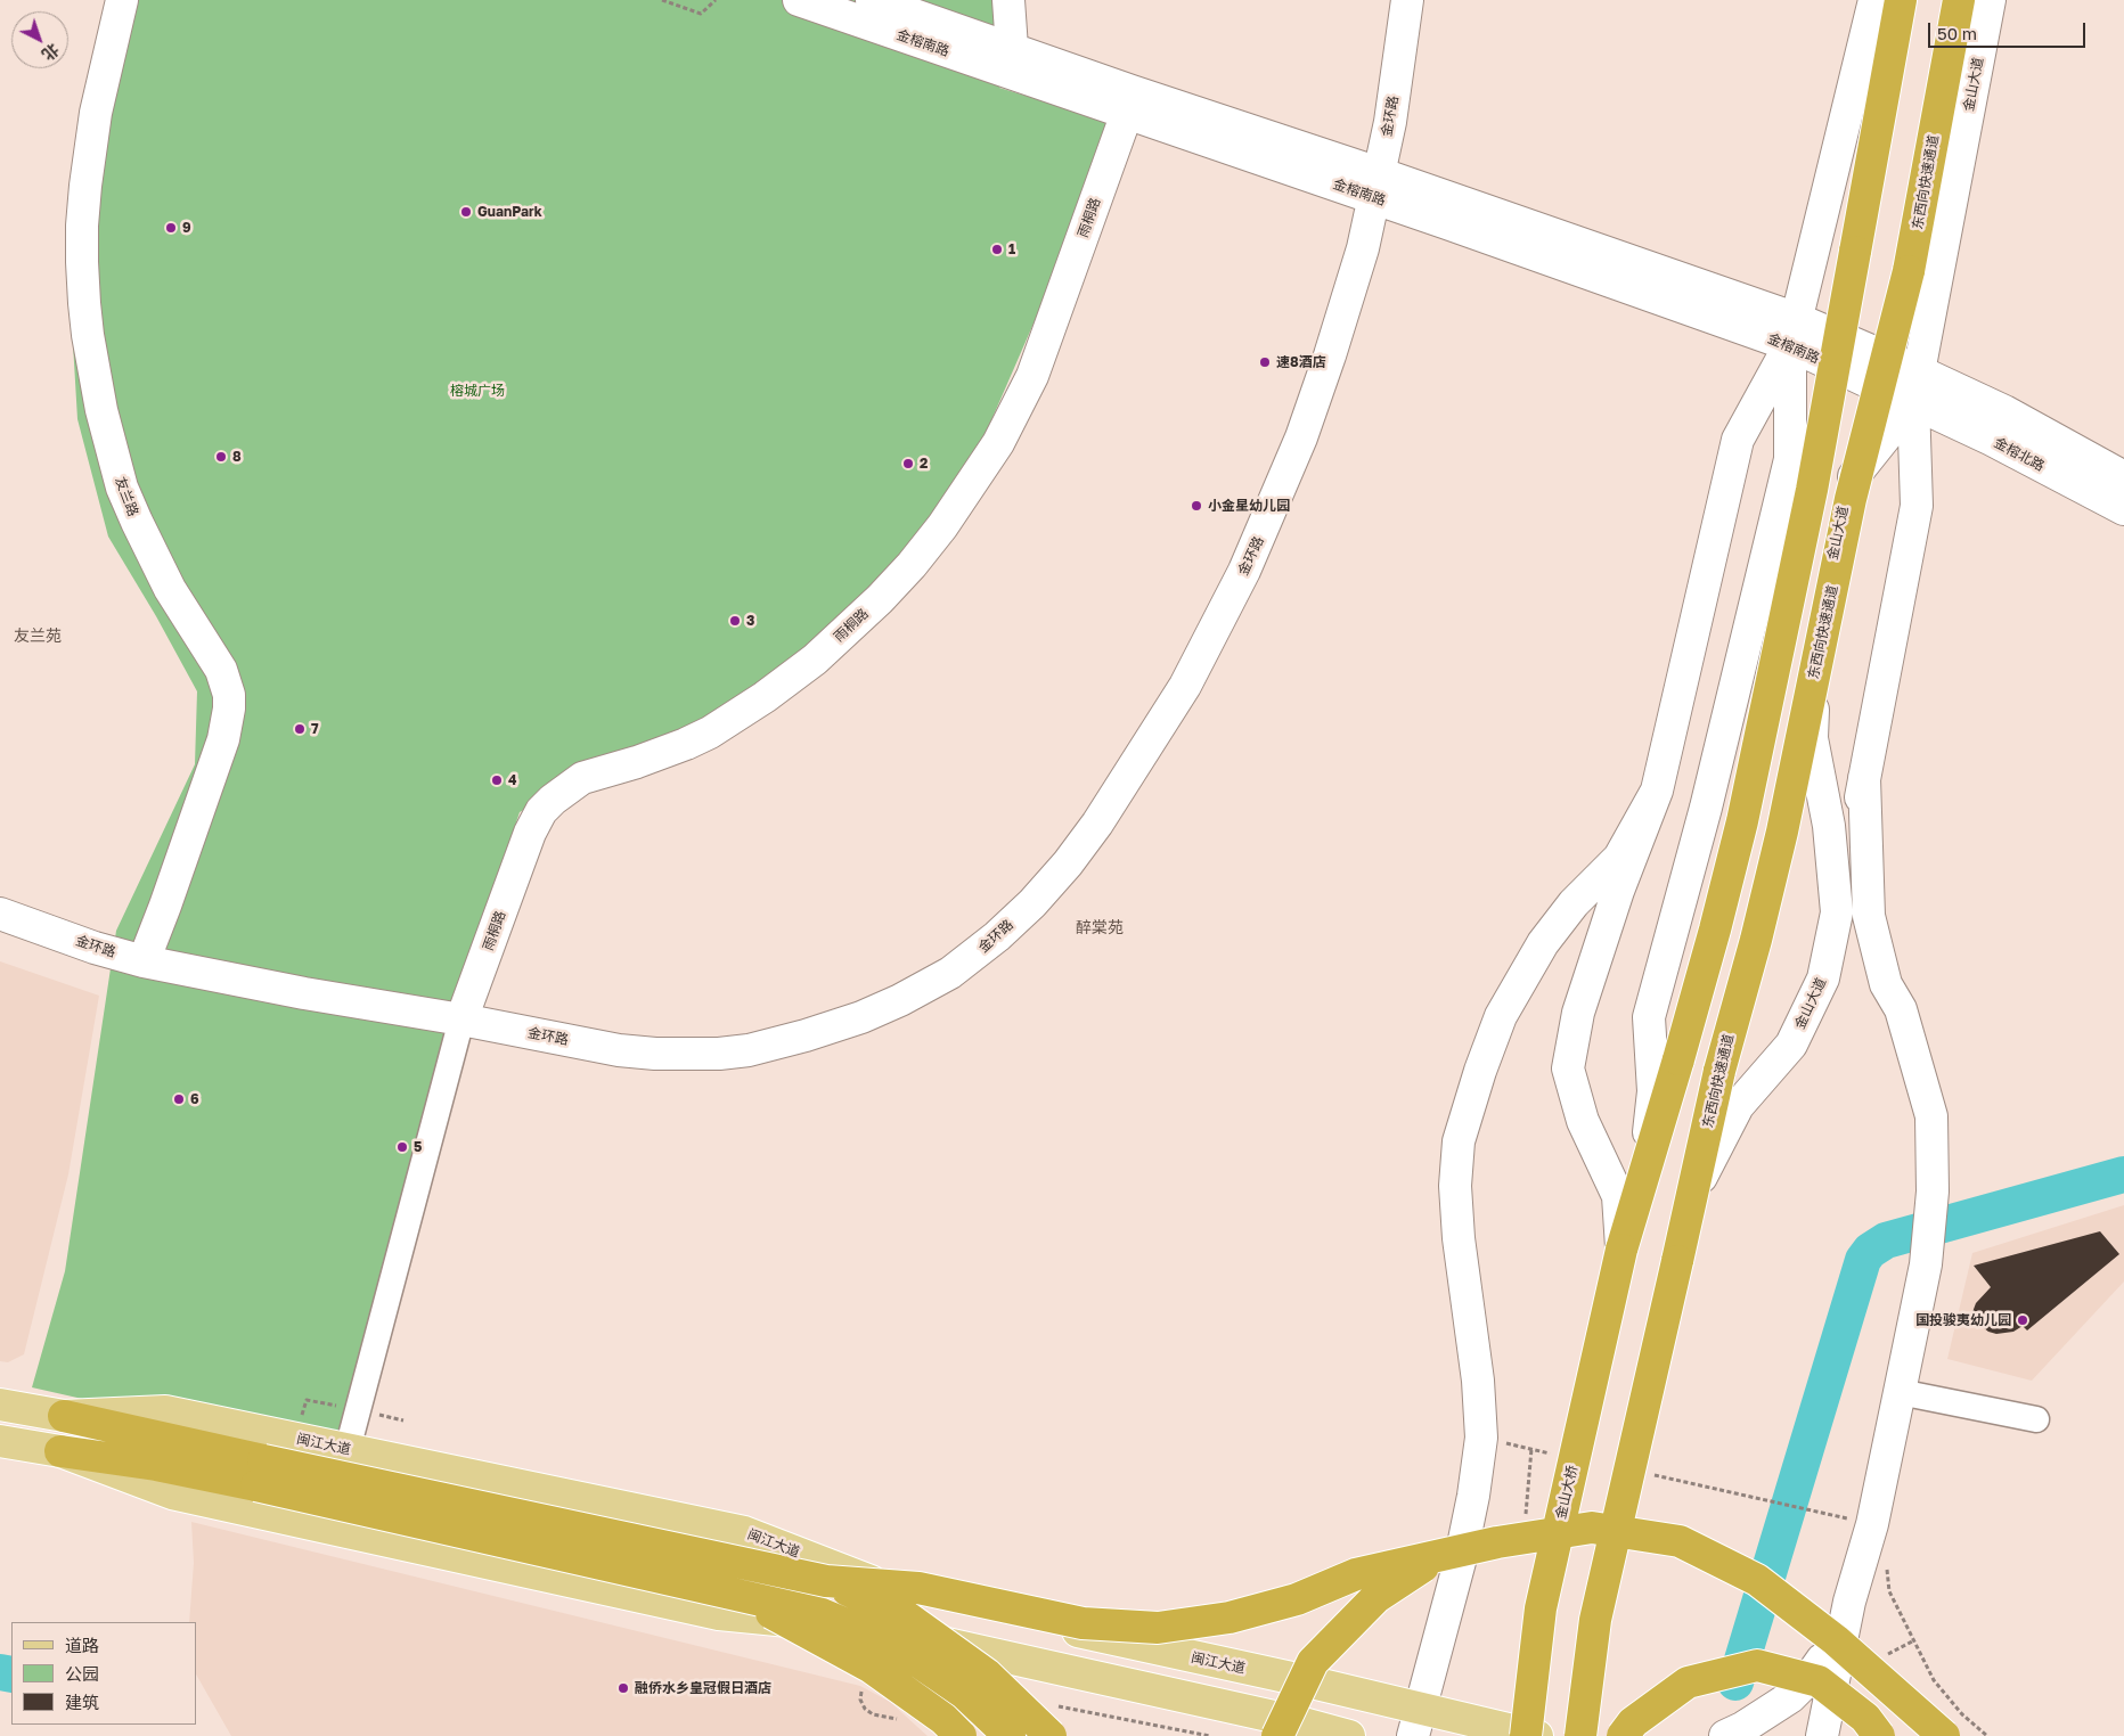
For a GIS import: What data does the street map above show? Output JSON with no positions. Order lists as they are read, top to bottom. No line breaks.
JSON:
{"streets":{"highway":["东西向快速通道","金山大桥"],"main road":["金榕南路","金山大道","金环路","雨桐路","金榕北路","友兰路","闽江大道"]},"crossings":[["金榕南路","金山大道"],["金榕南路","金环路"],["金榕南路","雨桐路"],["金榕南路","金榕北路"],["金山大道","东西向快速通道"],["金山大道","金榕北路"],["金环路","雨桐路"],["金环路","友兰路"]],"districts":["友兰苑","醉棠苑"],"parks":["榕城广场"],"places":["GuanPark","9","1","速8酒店","8","2","小金星幼儿园","3","7","4","6","5","国投骏夷幼儿园","融侨水乡皇冠假日酒店"],"legend":["道路","公园","建筑"],"scale_bar":"50 m","north":"bottom right"}
